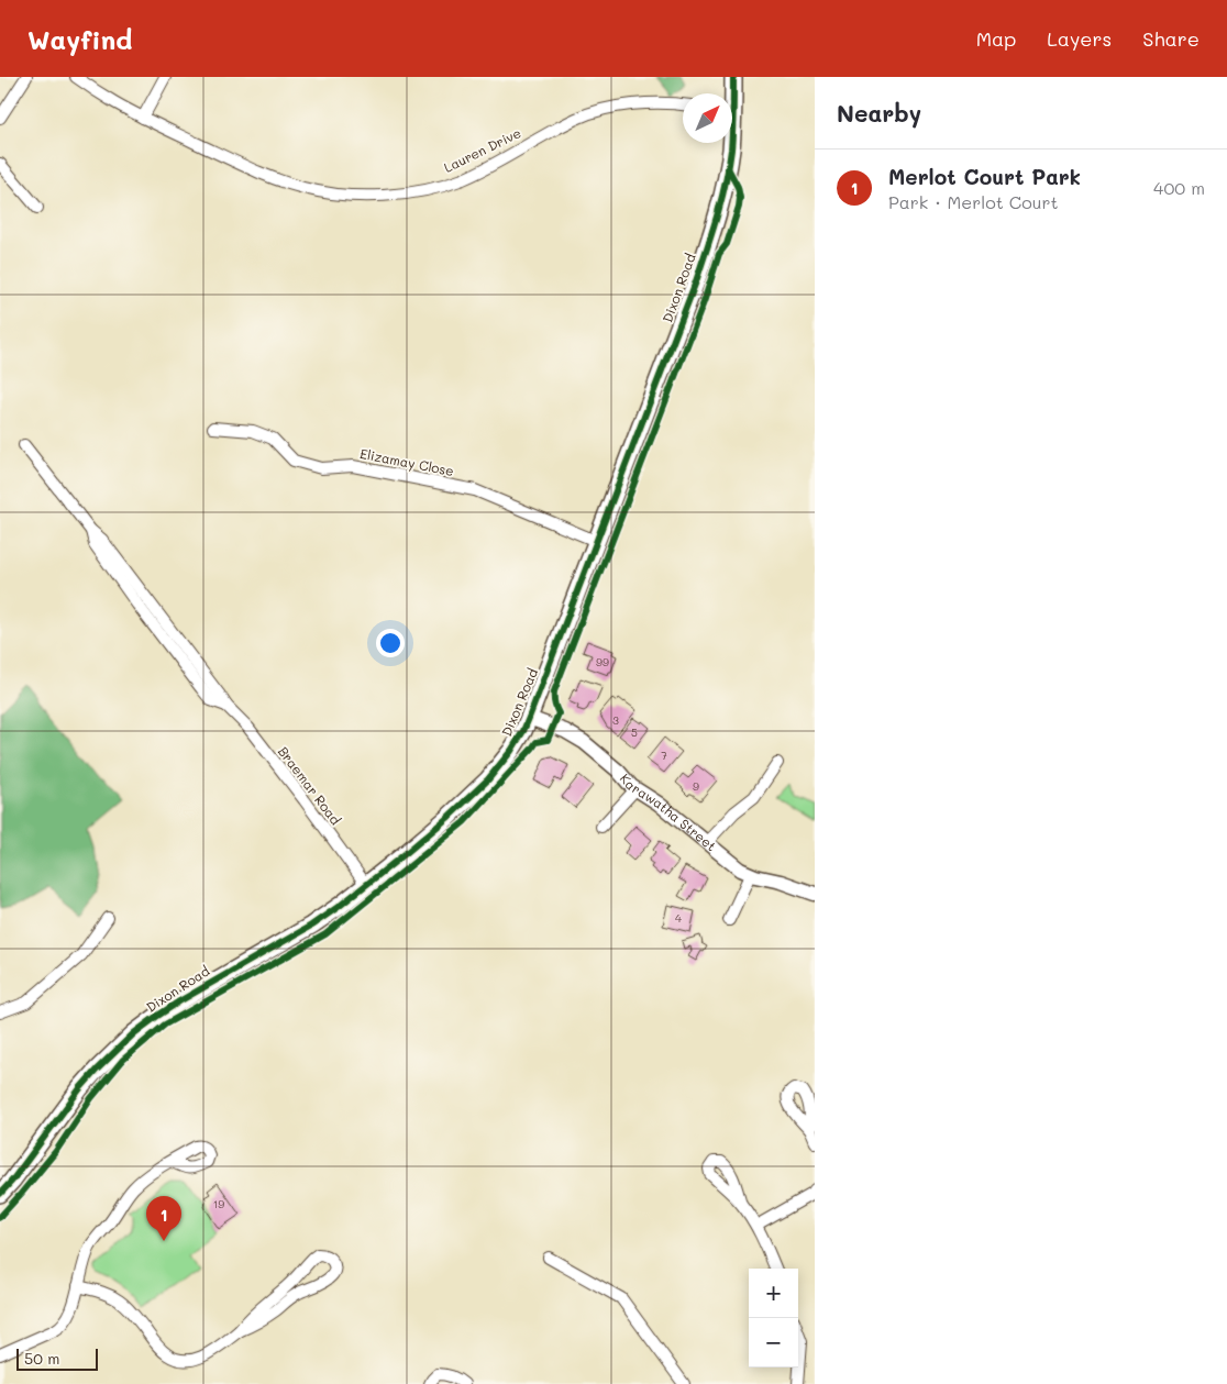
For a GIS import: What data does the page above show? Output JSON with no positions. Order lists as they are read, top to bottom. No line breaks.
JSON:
{"streets":{"main road":["Dixon Road"],"street":["Lauren Drive","Elizamay Close","Braemar Road","Karawatha Street"]},"crossings":[["Dixon Road","Elizamay Close"],["Dixon Road","Braemar Road"],["Dixon Road","Karawatha Street"]],"house_numbers":["99","3","5","7","9","4","19"],"scale_bar":"50 m","north":"top right","page":{"header":"Wayfind","nav":["Map","Layers","Share"],"heading":"Nearby","list":[{"mark":"1","name":"Merlot Court Park","note":"Park · Merlot Court","value":"400 m"}],"pins":"1","map_buttons":["+","−"],"scale":"50 m"}}
